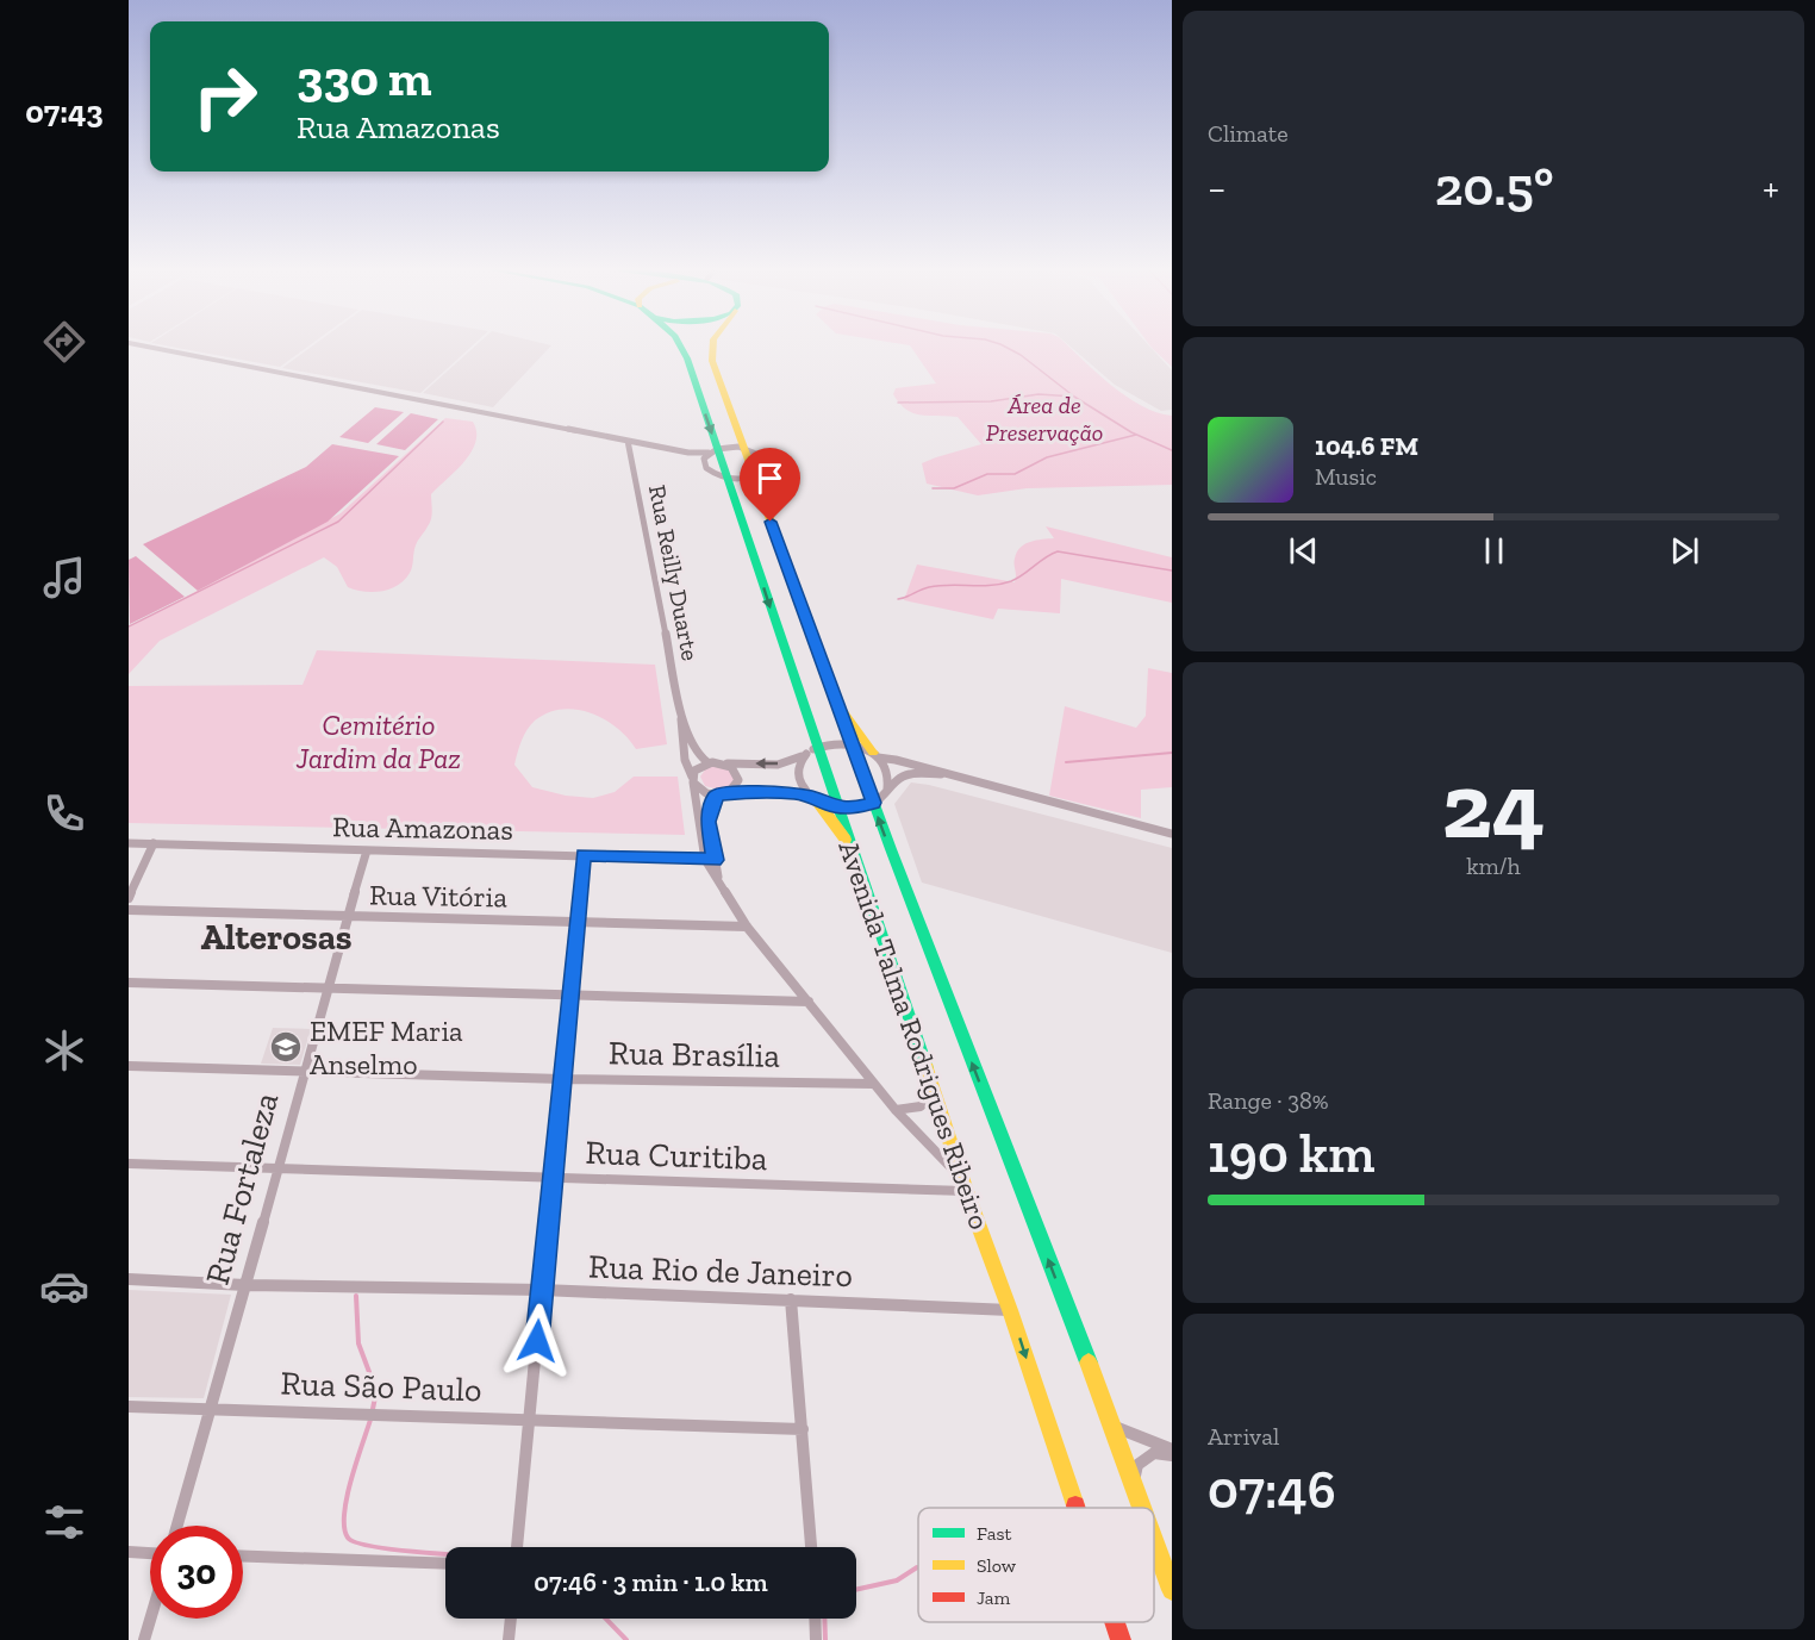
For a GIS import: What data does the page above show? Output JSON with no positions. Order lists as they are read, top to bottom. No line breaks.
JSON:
{"streets":{"main road":["Avenida Talma Rodrigues Ribeiro"],"street":["Rua Reilly Duarte","Rua Amazonas","Rua Vitória","Rua Brasília","Rua Curitiba","Rua Fortaleza","Rua Rio de Janeiro","Rua São Paulo"]},"crossings":[["Rua Reilly Duarte","Rua Amazonas"],["Rua Reilly Duarte","Rua Vitória"],["Rua Reilly Duarte","Avenida Talma Rodrigues Ribeiro"],["Rua Reilly Duarte","Rua Brasília"],["Rua Reilly Duarte","Rua Curitiba"],["Rua Amazonas","Rua Fortaleza"],["Rua Vitória","Rua Fortaleza"],["Avenida Talma Rodrigues Ribeiro","Rua Curitiba"],["Avenida Talma Rodrigues Ribeiro","Rua Rio de Janeiro"],["Rua Brasília","Rua Fortaleza"],["Rua Curitiba","Rua Fortaleza"],["Rua Fortaleza","Rua Rio de Janeiro"],["Rua Fortaleza","Rua São Paulo"]],"districts":["Alterosas"],"parks":["Área de Preservação","Cemitério Jardim da Paz"],"places":{"school or university":["EMEF Maria Anselmo"]},"legend":["Fast","Slow","Jam"],"page":{"tabs":"07:43","tile":["Climate",["24","km/h"],["Range · 38%","190 km"],["Arrival","07:46"]],"turn":["330 m","Rua Amazonas"],"heat":["−","20.5°","+"],"song":["104.6 FM","Music"],"limit":"30","trip":"07:46 · 3 min · 1.0 km"}}
